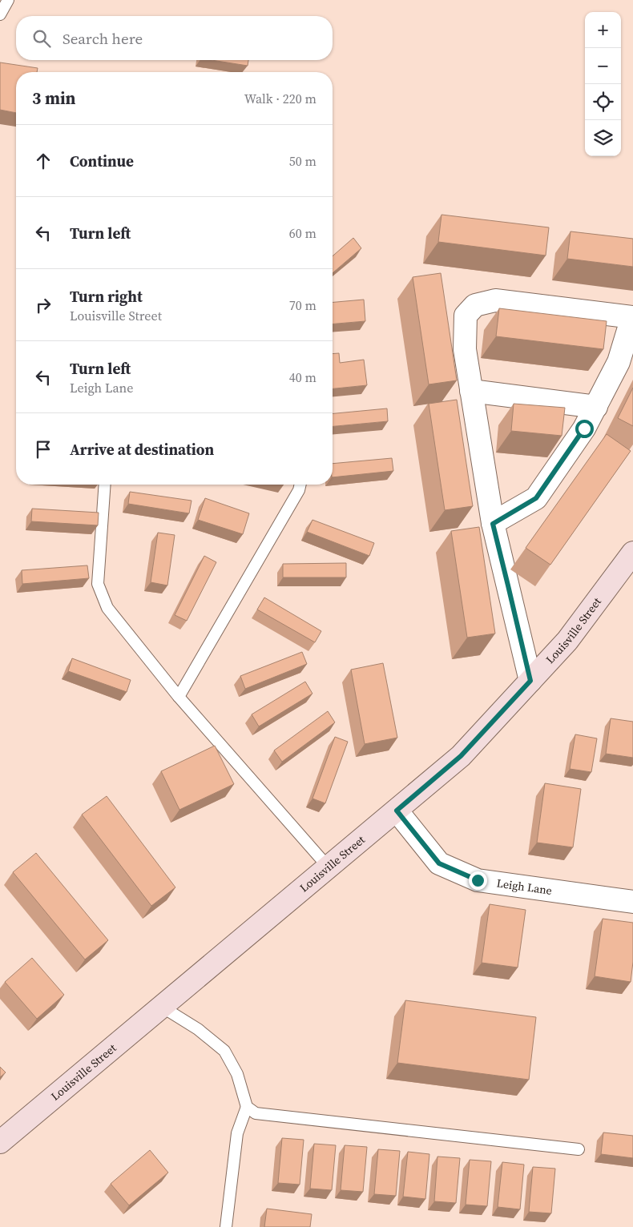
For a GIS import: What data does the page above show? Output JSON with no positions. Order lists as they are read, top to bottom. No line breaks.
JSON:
{"streets":{"main road":["Louisville Street"],"street":["Leigh Lane"]},"crossings":[["Louisville Street","Leigh Lane"]],"page":{"map_buttons":["+","−"],"search":"Search here","heading":["3 min","Walk · 220 m"],"list":[["Continue","50 m"],["Turn left","60 m"],["Turn right","Louisville Street","70 m"],["Turn left","Leigh Lane","40 m"],"Arrive at destination"]}}
